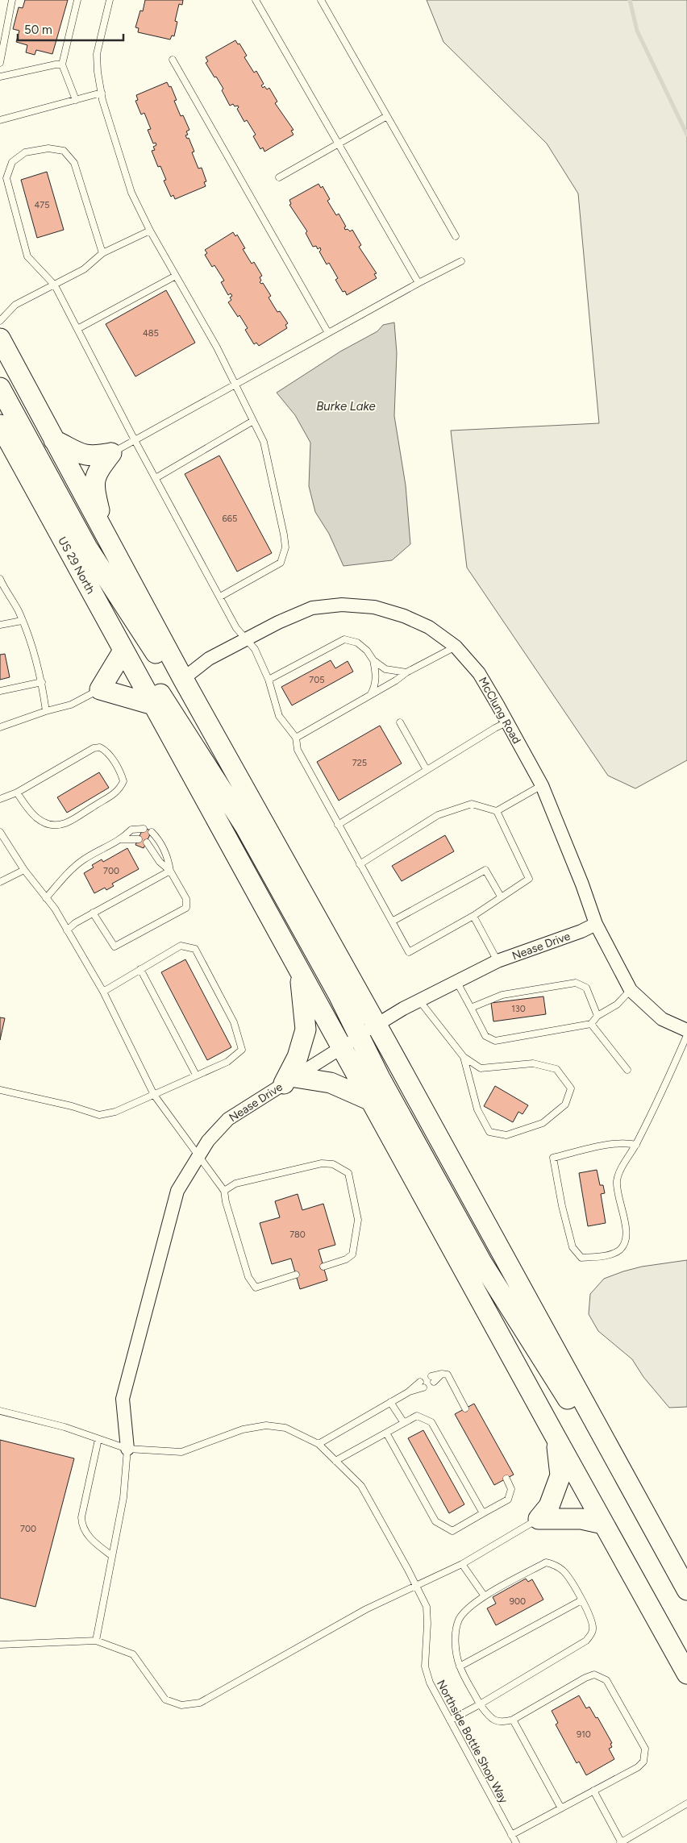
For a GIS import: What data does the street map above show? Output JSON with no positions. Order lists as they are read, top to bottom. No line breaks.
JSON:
{"streets":{"main road":["US 29 North"],"street":["McClung Road","Nease Drive"],"lane":["Northside Bottle Shop Way"]},"crossings":[["US 29 North","Nease Drive"],["McClung Road","Nease Drive"],["Nease Drive","Northside Bottle Shop Way"]],"water":["Burke Lake"],"house_numbers":["475","485","665","705","725","700","130","780","700","900","910"],"scale_bar":"50 m"}
